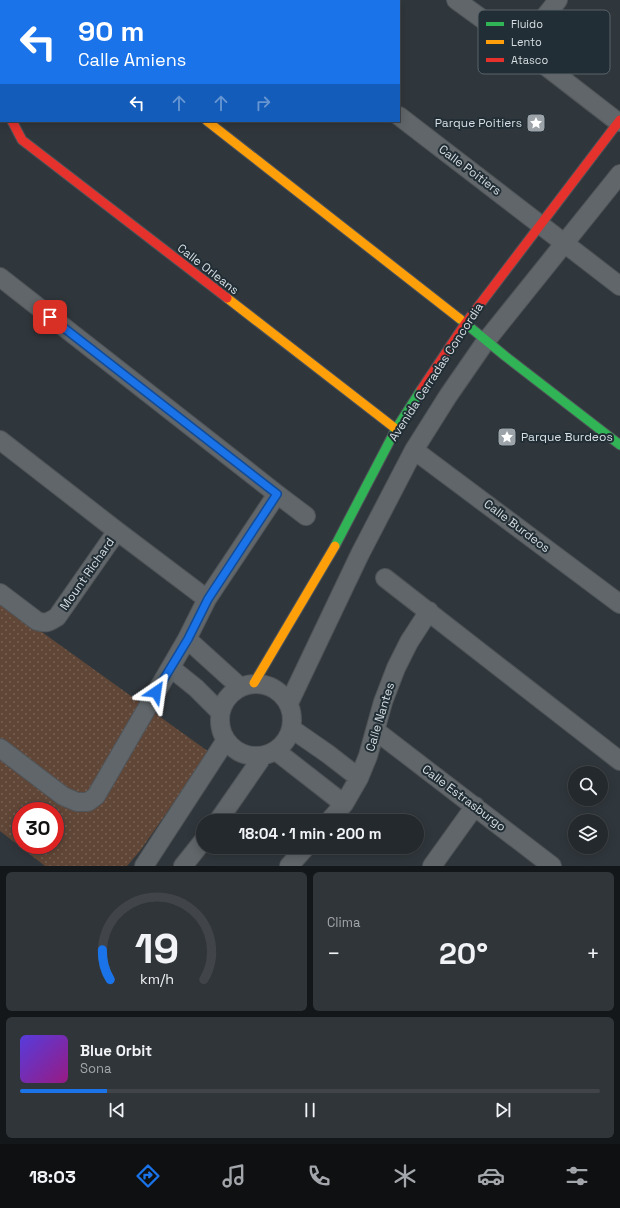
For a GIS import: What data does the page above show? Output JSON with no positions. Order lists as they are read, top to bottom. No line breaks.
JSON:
{"streets":{"street":["Calle Poitiers","Calle Orleans","Avenida Cerradas Concordia","Calle Burdeos","Mount Richard","Calle Nantes","Calle Estrasburgo"]},"crossings":[["Calle Poitiers","Avenida Cerradas Concordia"],["Calle Orleans","Avenida Cerradas Concordia"],["Avenida Cerradas Concordia","Calle Burdeos"],["Calle Nantes","Calle Estrasburgo"]],"places":{"place":["Parque Poitiers","Parque Burdeos"]},"legend":["Fluido","Lento","Atasco"],"page":{"turn":["90 m","Calle Amiens"],"limit":"30","trip":"18:04 · 1 min · 200 m","tile":"Clima","heat":["−","20°","+"],"song":["Blue Orbit","Sona"],"tabs":"18:03","gauge":["19","km/h"]}}
